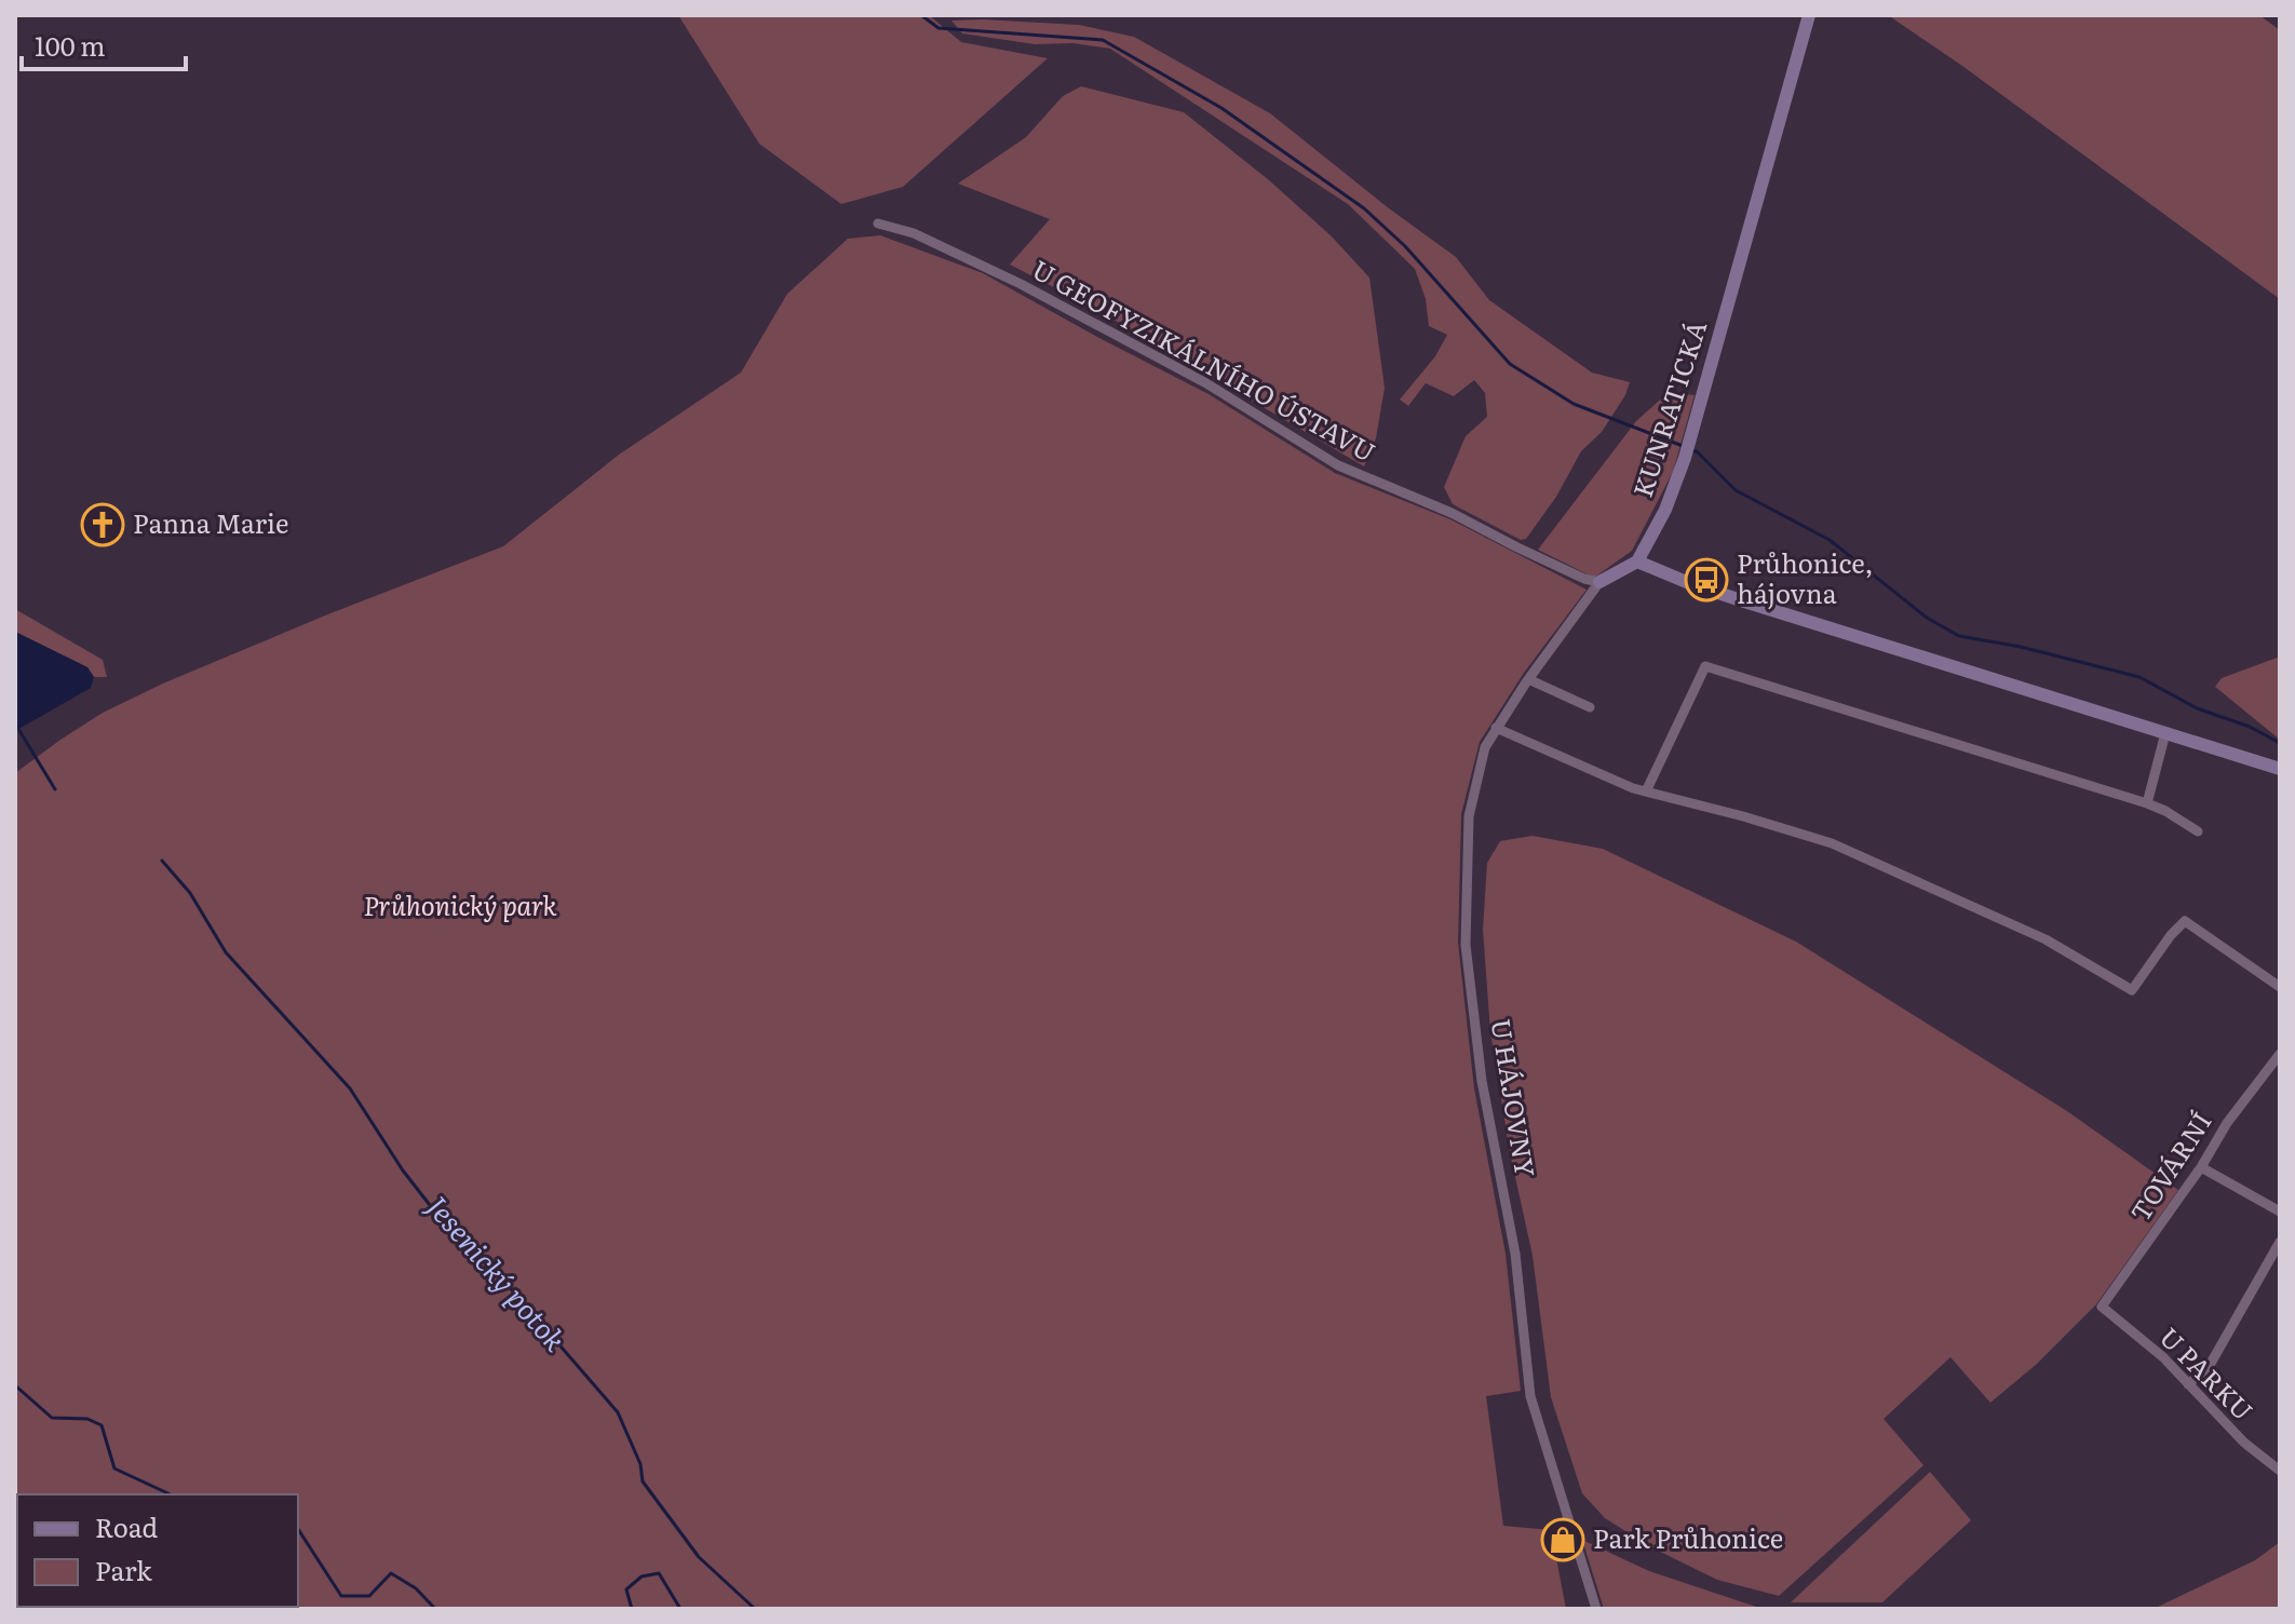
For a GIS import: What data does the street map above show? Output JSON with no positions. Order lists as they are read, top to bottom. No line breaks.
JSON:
{"streets":{"street":["U GEOFYZIKÁLNÍHO ÚSTAVU","KUNRATICKÁ","U HÁJOVNY","TOVÁRNÍ","U PARKU"]},"crossings":[["U GEOFYZIKÁLNÍHO ÚSTAVU","U HÁJOVNY"],["KUNRATICKÁ","U HÁJOVNY"],["TOVÁRNÍ","U PARKU"]],"water":["Jesenický potok"],"parks":["Průhonický park"],"places":{"church":["Panna Marie"],"bus stop":["Průhonice, hájovna"],"shop":["Park Průhonice"]},"legend":["Road","Park"],"scale_bar":"100 m"}
